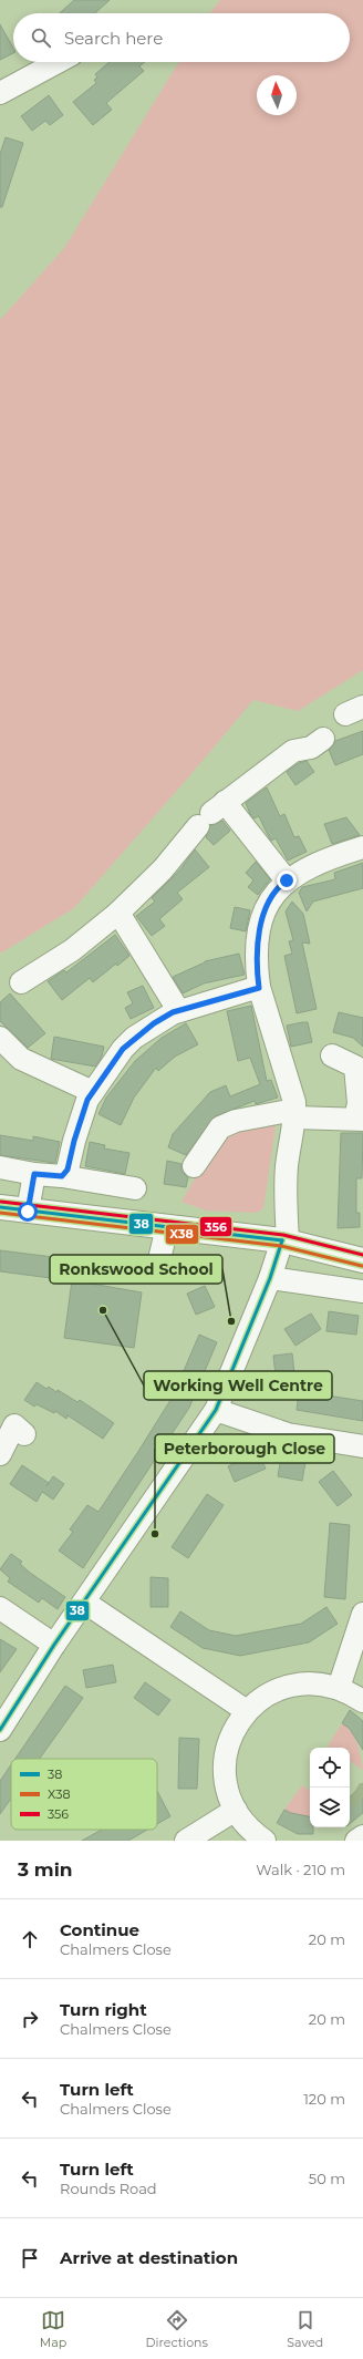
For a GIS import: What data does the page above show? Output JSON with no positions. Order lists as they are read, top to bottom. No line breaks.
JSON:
{"places":["Working Well Centre","Ronkswood School","Peterborough Close"],"lines":["transit line 356","transit line 38","transit line X38"],"legend":["38","X38","356"],"north":"top","page":{"search":"Search here","heading":["3 min","Walk · 210 m"],"list":[["Continue","Chalmers Close","20 m"],["Turn right","Chalmers Close","20 m"],["Turn left","Chalmers Close","120 m"],["Turn left","Rounds Road","50 m"],"Arrive at destination"],"nav":["Map","Directions","Saved"]}}
